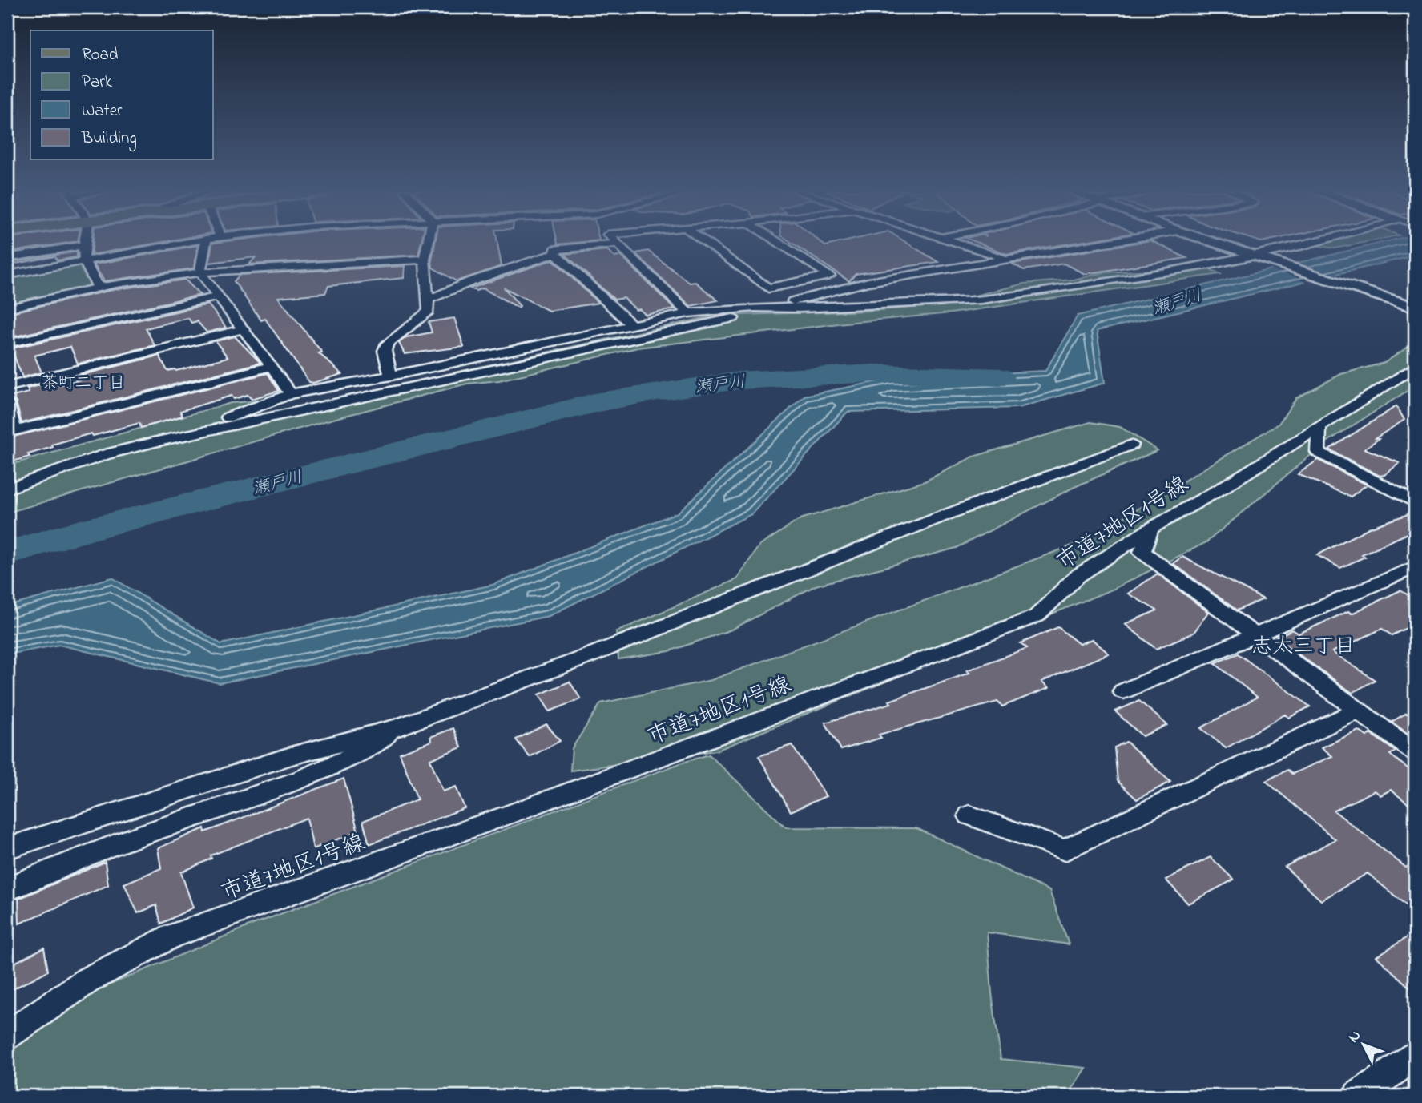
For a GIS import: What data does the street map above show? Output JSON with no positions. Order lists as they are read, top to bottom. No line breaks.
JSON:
{"streets":{"street":["市道7地区1号線"]},"districts":["茶町二丁目","志太三丁目"],"water":["瀬戸川"],"legend":["Road","Park","Water","Building"],"north":"top left"}
